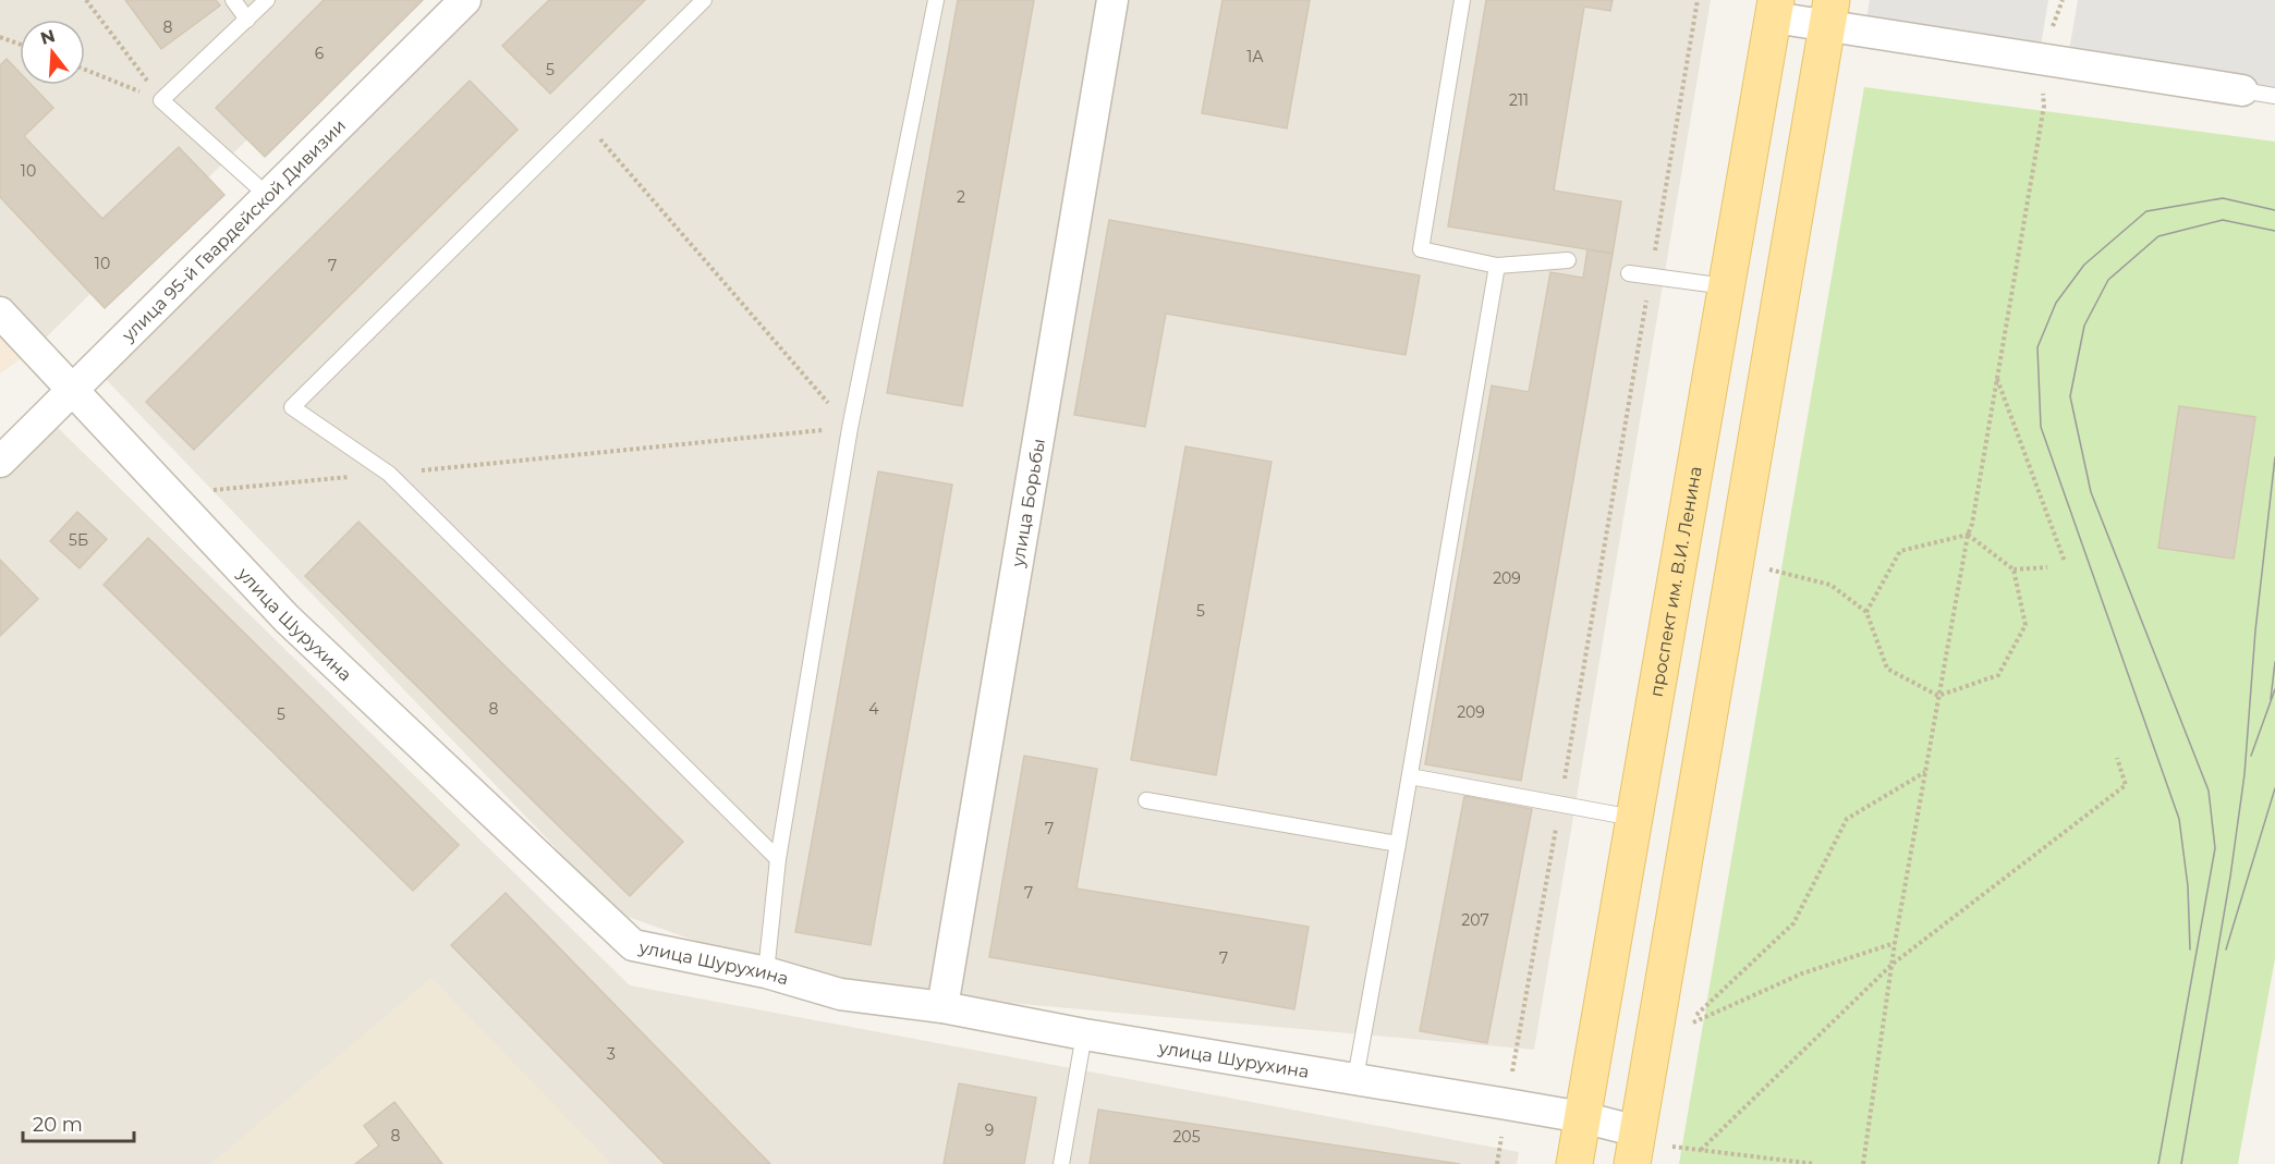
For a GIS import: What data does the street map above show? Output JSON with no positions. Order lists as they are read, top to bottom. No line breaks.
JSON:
{"streets":{"main road":["проспект им. В.И. Ленина"],"street":["улица 95-й Гвардейской Дивизии","улица Борьбы","улица Шурухина"]},"crossings":[["улица 95-й Гвардейской Дивизии","улица Шурухина"],["улица Борьбы","улица Шурухина"],["проспект им. В.И. Ленина","улица Шурухина"]],"house_numbers":["8","6","1А","5","211","10","2","10","7","5Б","209","5","8","4","209","5","7","7","207","7","3","9","8","205"],"scale_bar":"20 m","north":"top"}
